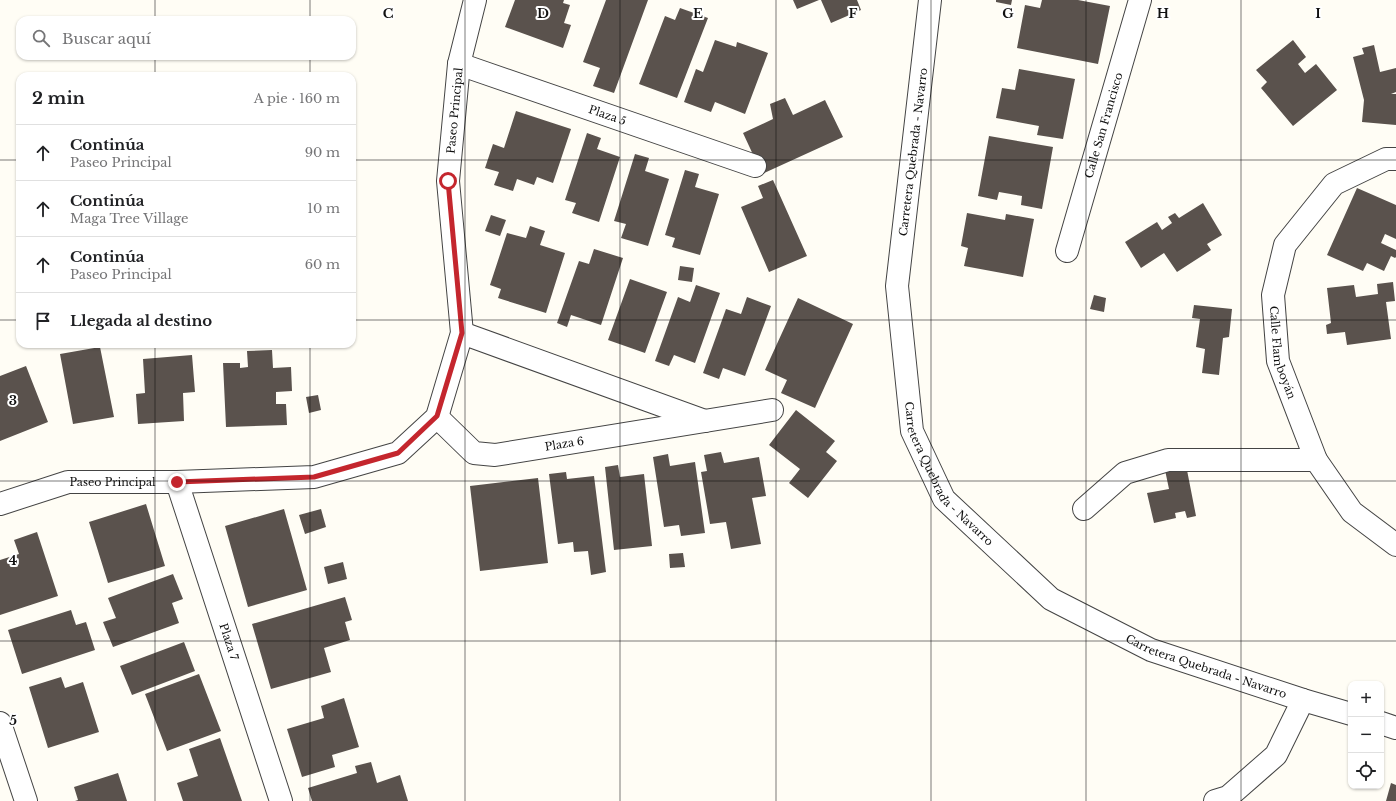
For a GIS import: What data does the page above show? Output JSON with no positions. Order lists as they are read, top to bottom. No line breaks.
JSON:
{"streets":{"street":["Paseo Principal","Plaza 5","Calle San Francisco","Carretera Quebrada - Navarro","Calle Flamboyán","Plaza 6","Plaza 7"]},"crossings":[["Paseo Principal","Plaza 5"],["Paseo Principal","Plaza 6"],["Paseo Principal","Plaza 7"]],"page":{"search":"Buscar aquí","heading":["2 min","A pie · 160 m"],"list":[["Continúa","Paseo Principal","90 m"],["Continúa","Maga Tree Village","10 m"],["Continúa","Paseo Principal","60 m"],"Llegada al destino"],"map_buttons":["+","−"]},"grid":{"columns":["C","D","E","F","G","H","I"],"rows":["3","4","5"]}}
